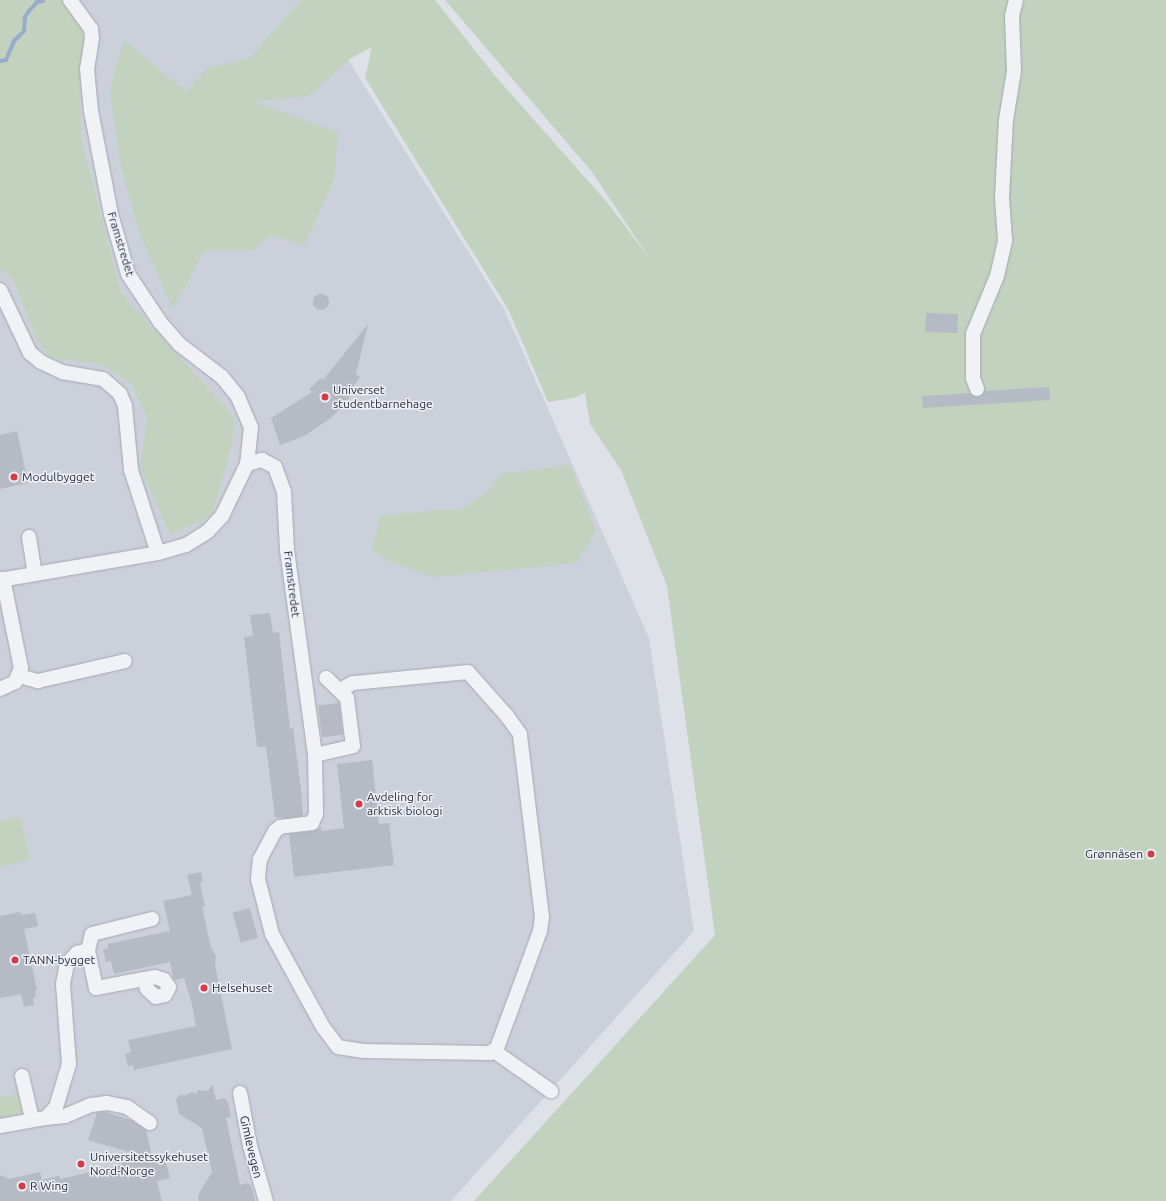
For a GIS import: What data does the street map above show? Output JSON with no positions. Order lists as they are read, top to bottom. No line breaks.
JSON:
{"streets":{"street":["Framstredet","Gimlevegen"]},"places":["Universet studentbarnehage","Modulbygget","Avdeling for arktisk biologi","Grønnåsen","TANN-bygget","Helsehuset","Universitetssykehuset Nord-Norge","R Wing"]}
